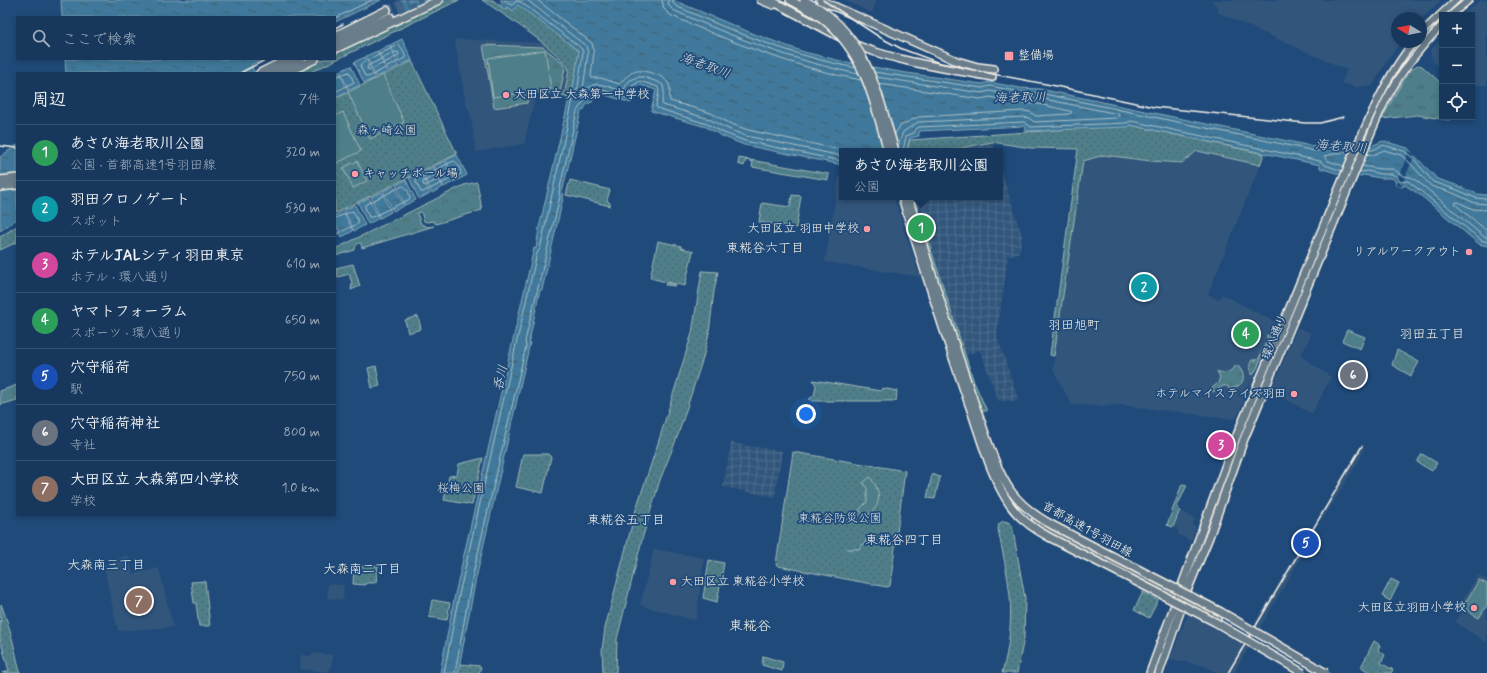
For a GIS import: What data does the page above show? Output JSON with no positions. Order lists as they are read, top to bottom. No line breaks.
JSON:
{"streets":{"highway":["環八通り","首都高速1号羽田線"]},"districts":["東糀谷六丁目","羽田旭町","羽田五丁目","東糀谷五丁目","東糀谷四丁目","大森南三丁目","大森南二丁目","東糀谷"],"water":["海老取川","呑川"],"parks":["森ヶ崎公園","桜梅公園","東糀谷防災公園"],"places":{"transit":["整備場"],"other":["大田区立 大森第一中学校","キャッチボール場","大田区立 羽田中学校","リアルワークアウト","ホテルマイステイズ羽田","大田区立 東糀谷小学校","大田区立羽田小学校"]},"north":"left","page":{"map_buttons":["+","−"],"search":"ここで検索","heading":["周辺","7件"],"list":[{"mark":"1","name":"あさひ海老取川公園","note":"公園 · 首都高速1号羽田線","value":"320 m"},{"mark":"2","name":"羽田クロノゲート","note":"スポット","value":"530 m"},{"mark":"3","name":"ホテルJALシティ羽田東京","note":"ホテル · 環八通り","value":"610 m"},{"mark":"4","name":"ヤマトフォーラム","note":"スポーツ · 環八通り","value":"650 m"},{"mark":"5","name":"穴守稲荷","note":"駅","value":"750 m"},{"mark":"6","name":"穴守稲荷神社","note":"寺社","value":"800 m"},{"mark":"7","name":"大田区立 大森第四小学校","note":"学校","value":"1.0 km"}],"popup":["あさひ海老取川公園","公園"],"pins":["1","2","4","6","3","5","7"]}}
